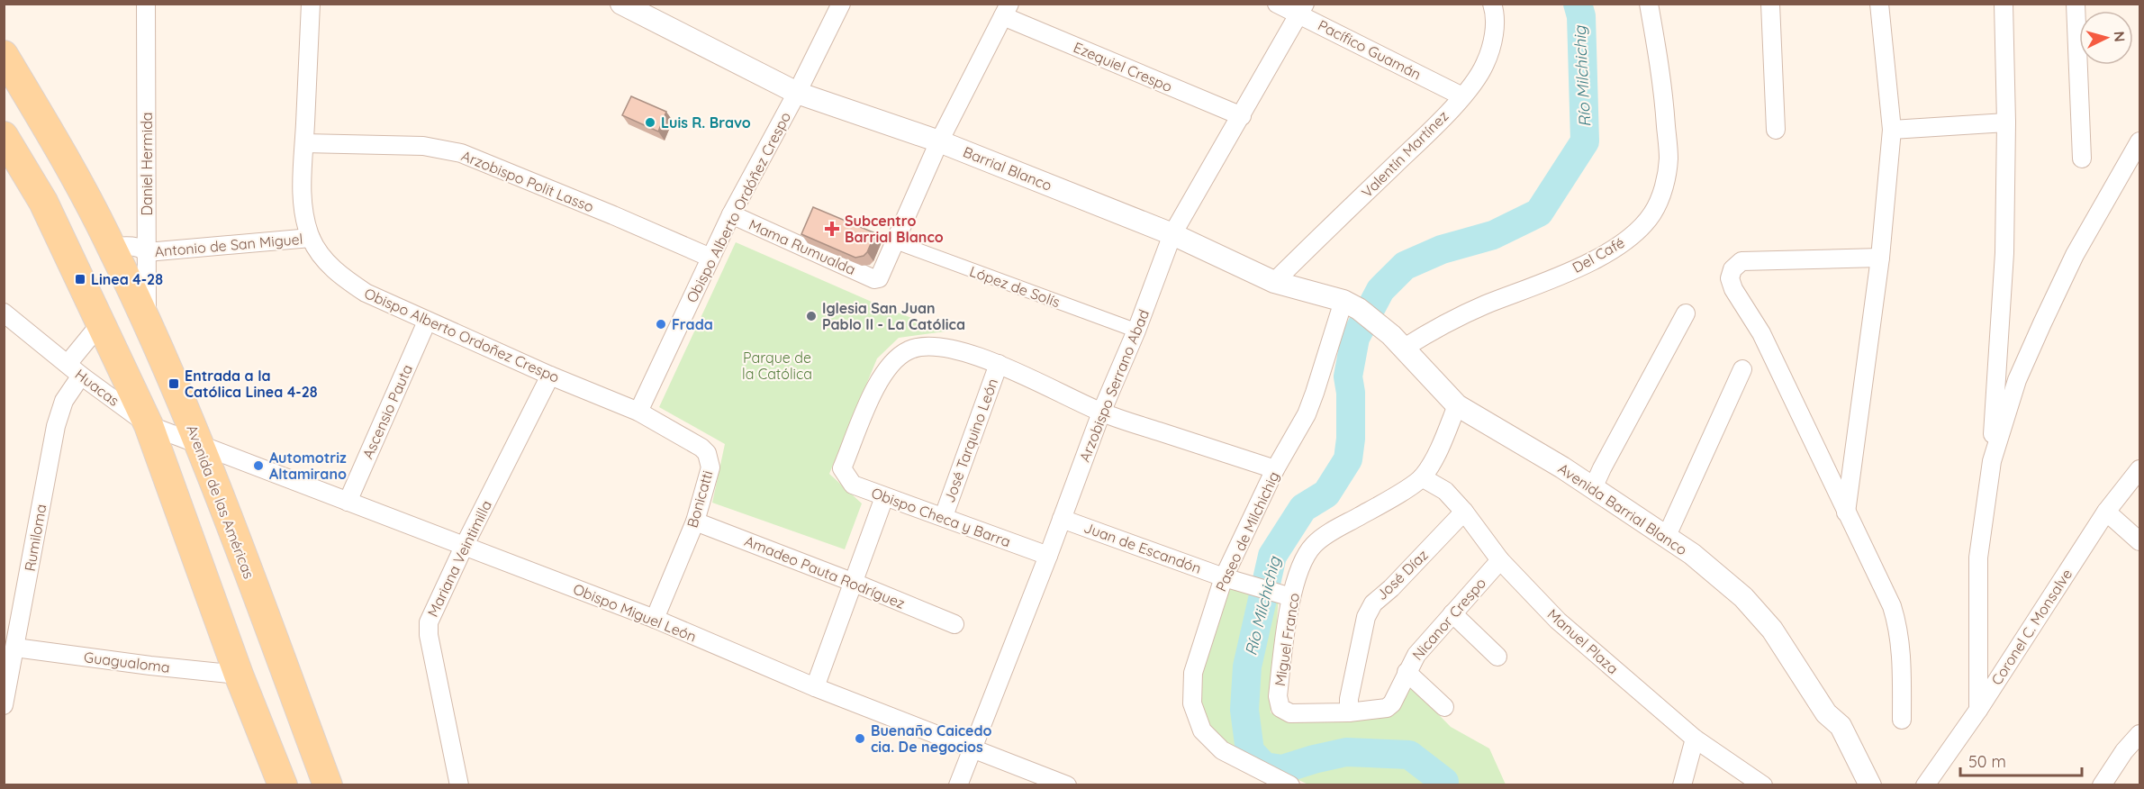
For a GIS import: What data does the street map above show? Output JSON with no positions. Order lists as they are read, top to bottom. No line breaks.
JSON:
{"streets":{"main road":["Avenida de las Américas"],"street":["Pacífico Guamán","Ezequiel Crespo","Valentín Martínez","Daniel Hermida","Barrial Blanco","Arzobispo Polit Lasso","Obispo Alberto Ordóñez Crespo","Antonio de San Miguel","Mama Rumualda","Del Café","López de Solís","Obispo Alberto Ordoñez Crespo","Arzobispo Serrano Abad","Huacas","Ascensio Pauta","José Tarquino León","Bonicatti","Avenida Barrial Blanco","Obispo Checa y Barra","Paseo de Milchichig","Rumiloma","Juan de Escandón","Mariana Veintimilla","Amadeo Pauta Rodríguez","José Díaz","Obispo Miguel León","Nicanor Crespo","Coronel C. Monsalve","Miguel Franco","Manuel Plaza","Guagualoma"]},"crossings":[["Pacífico Guamán","Valentín Martínez"],["Pacífico Guamán","Arzobispo Serrano Abad"],["Ezequiel Crespo","Arzobispo Serrano Abad"],["Valentín Martínez","Barrial Blanco"],["Daniel Hermida","Antonio de San Miguel"],["Daniel Hermida","Avenida de las Américas"],["Barrial Blanco","Obispo Alberto Ordóñez Crespo"],["Barrial Blanco","Del Café"],["Barrial Blanco","Arzobispo Serrano Abad"],["Barrial Blanco","Avenida Barrial Blanco"],["Barrial Blanco","Paseo de Milchichig"],["Arzobispo Polit Lasso","Obispo Alberto Ordóñez Crespo"],["Arzobispo Polit Lasso","Obispo Alberto Ordoñez Crespo"],["Obispo Alberto Ordóñez Crespo","Mama Rumualda"],["Obispo Alberto Ordóñez Crespo","Obispo Alberto Ordoñez Crespo"],["Obispo Alberto Ordóñez Crespo","Bonicatti"],["Antonio de San Miguel","Obispo Alberto Ordoñez Crespo"],["Mama Rumualda","López de Solís"],["Del Café","Avenida Barrial Blanco"],["López de Solís","Arzobispo Serrano Abad"],["Obispo Alberto Ordoñez Crespo","Ascensio Pauta"],["Obispo Alberto Ordoñez Crespo","Bonicatti"],["Obispo Alberto Ordoñez Crespo","Mariana Veintimilla"],["Arzobispo Serrano Abad","Obispo Checa y Barra"],["Arzobispo Serrano Abad","Juan de Escandón"],["Arzobispo Serrano Abad","Obispo Miguel León"],["Huacas","Avenida de las Américas"],["Huacas","Rumiloma"],["Huacas","Obispo Miguel León"],["Ascensio Pauta","Obispo Miguel León"],["José Tarquino León","Obispo Checa y Barra"],["Bonicatti","Amadeo Pauta Rodríguez"],["Bonicatti","Obispo Miguel León"],["Avenida de las Américas","Obispo Miguel León"],["Avenida Barrial Blanco","Miguel Franco"],["Paseo de Milchichig","Juan de Escandón"],["Rumiloma","Guagualoma"],["Juan de Escandón","Miguel Franco"],["Mariana Veintimilla","Obispo Miguel León"],["José Díaz","Miguel Franco"],["José Díaz","Manuel Plaza"],["Nicanor Crespo","Miguel Franco"],["Nicanor Crespo","Manuel Plaza"],["Miguel Franco","Manuel Plaza"]],"water":["Río Milchichig"],"parks":["Parque de la Católica"],"places":{"other":["Luis R. Bravo","Iglesia San Juan Pablo II - La Católica","Frada","Automotriz Altamirano","Buenaño Caicedo cia. De negocios"],"health":["Subcentro Barrial Blanco"],"transit":["Linea 4-28","Entrada a la Católica Linea 4-28"]},"scale_bar":"50 m","north":"right"}
